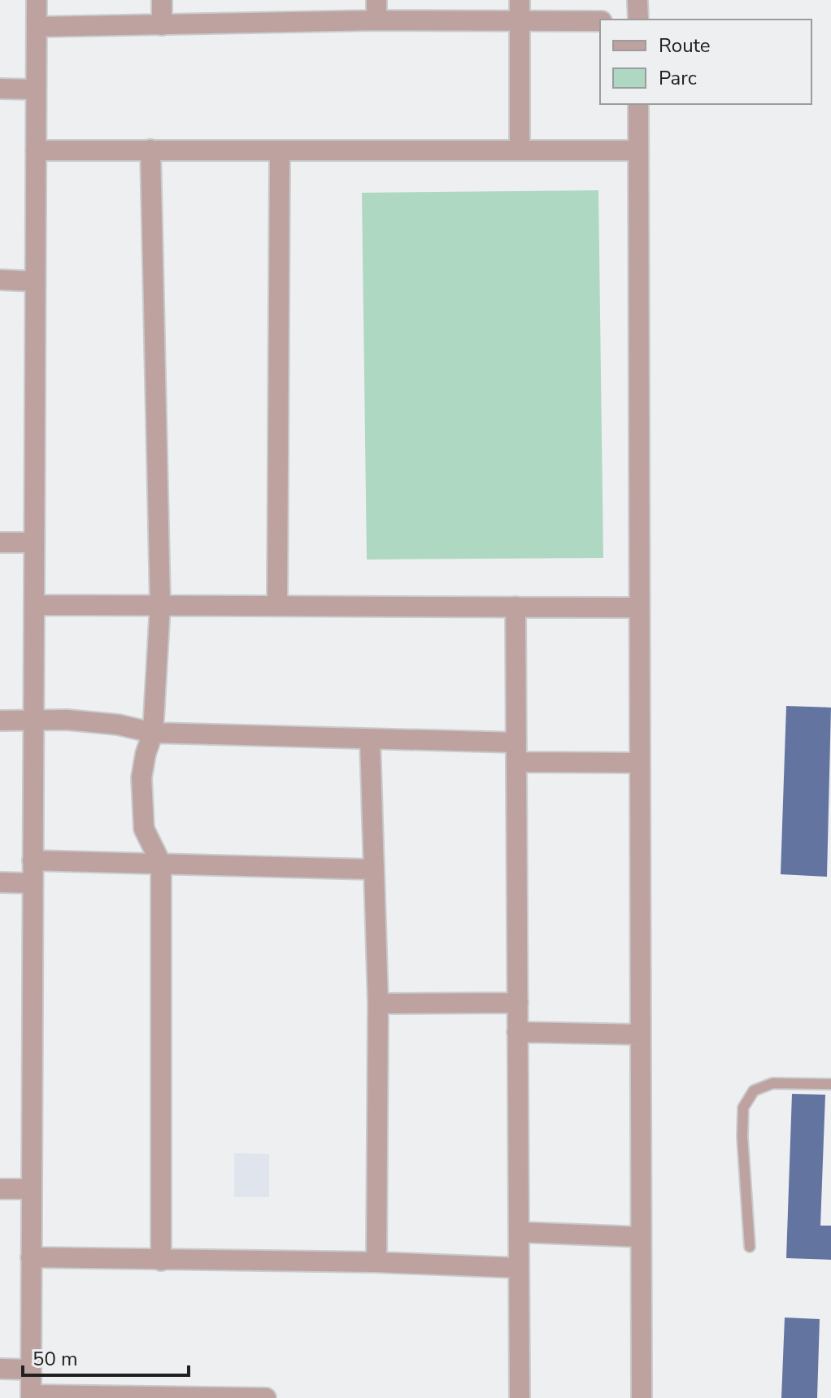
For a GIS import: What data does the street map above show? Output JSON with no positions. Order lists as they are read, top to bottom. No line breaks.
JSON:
{"legend":["Route","Parc"],"scale_bar":"50 m"}
